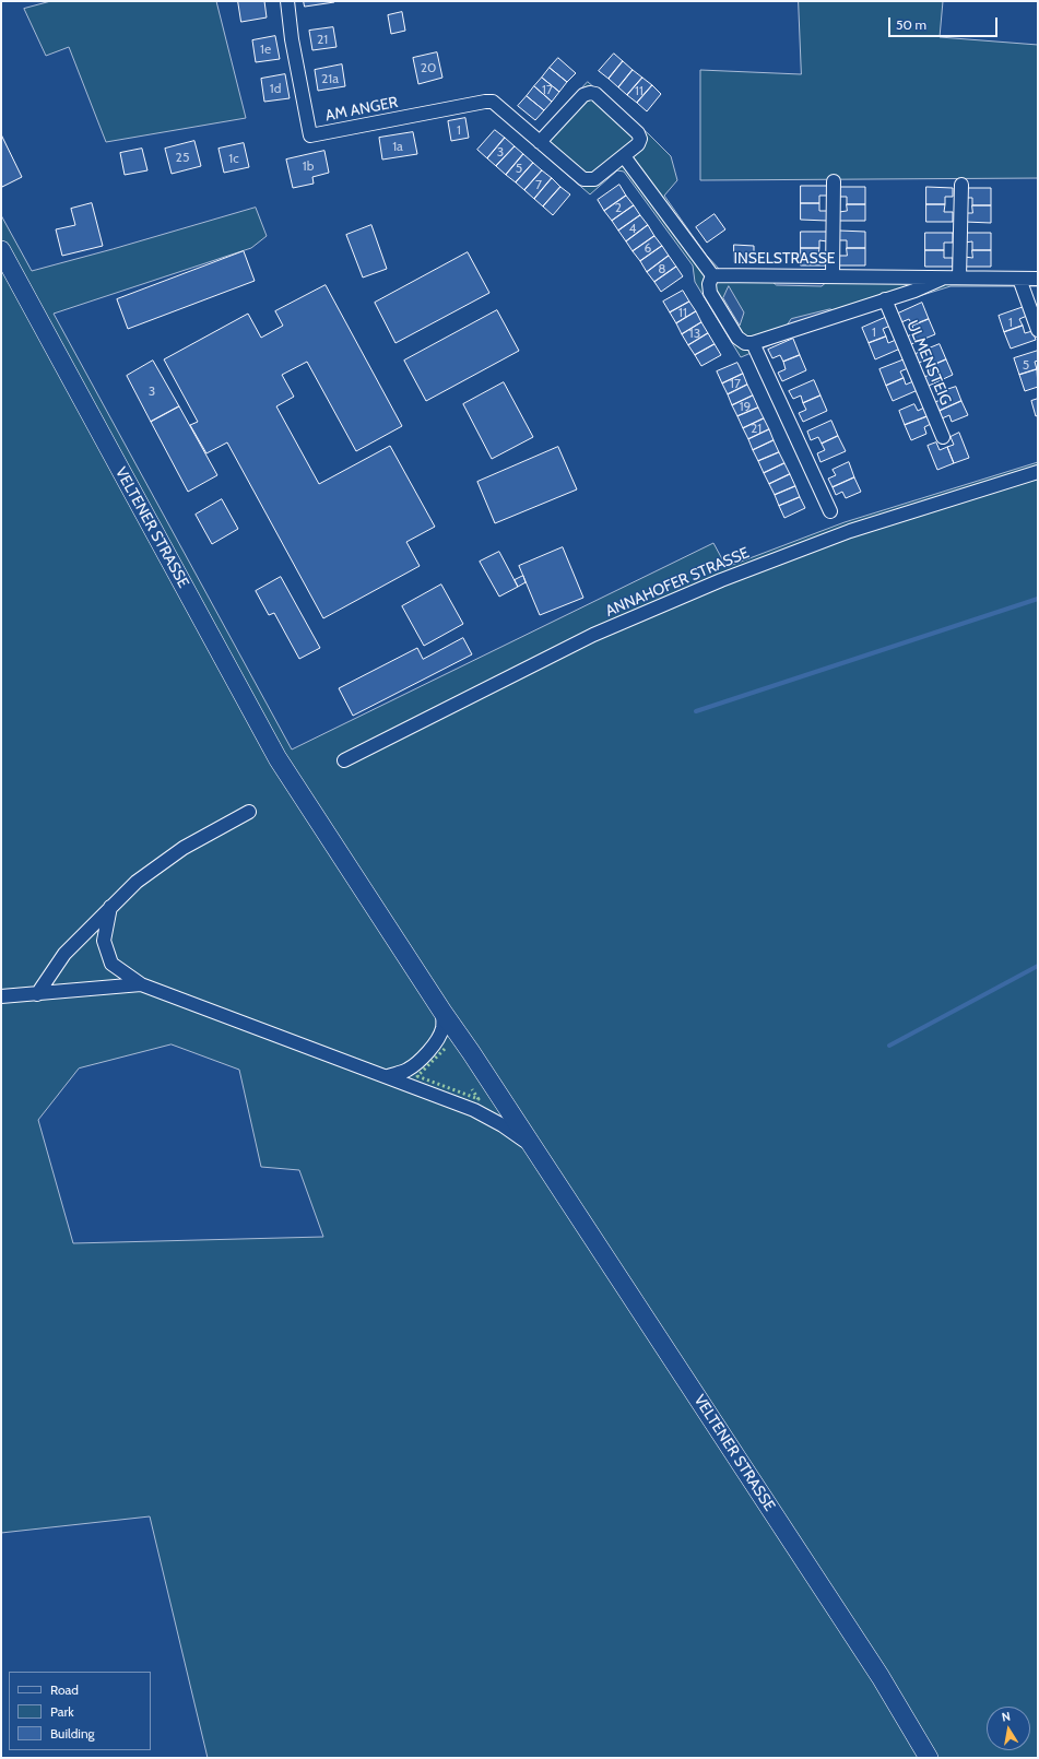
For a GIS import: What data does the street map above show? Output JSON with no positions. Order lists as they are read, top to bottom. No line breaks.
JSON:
{"streets":{"main road":["VELTENER STRASSE"],"street":["AM ANGER","INSELSTRASSE","ULMENSTEIG","ANNAHOFER STRASSE"]},"crossings":[["INSELSTRASSE","ULMENSTEIG"]],"house_numbers":["21","1e","20","21a","1d","17","11","1","1a","3","25","1c","1b","5","7","2","4","6","8","11","1","1","13","5","17","3","19","21"],"legend":["Road","Park","Building"],"scale_bar":"50 m","north":"top"}
